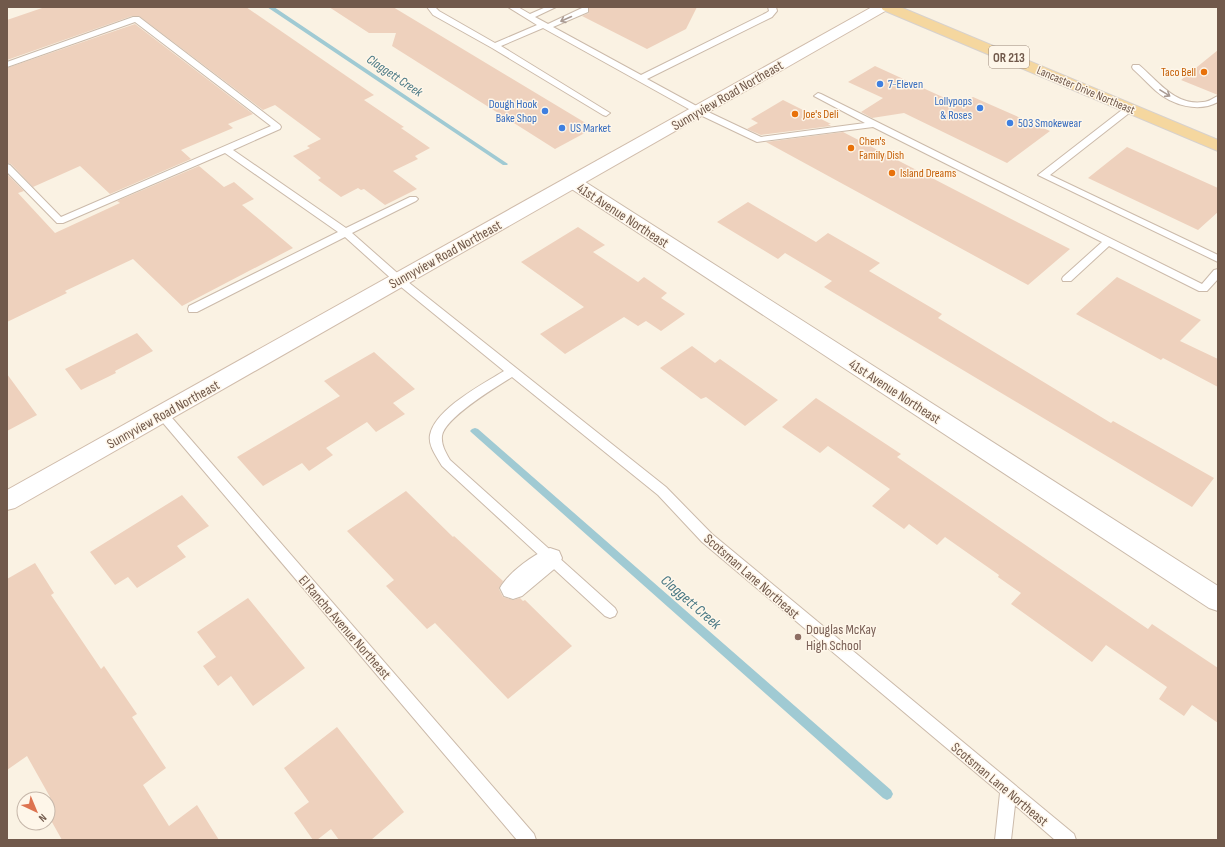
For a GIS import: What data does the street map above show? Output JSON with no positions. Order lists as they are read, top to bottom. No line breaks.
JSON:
{"streets":{"main road":["OR 213","Lancaster Drive Northeast","Sunnyview Road Northeast","41st Avenue Northeast"],"lane":["Scotsman Lane Northeast","El Rancho Avenue Northeast"]},"crossings":[["Sunnyview Road Northeast","41st Avenue Northeast"],["Sunnyview Road Northeast","Scotsman Lane Northeast"],["Sunnyview Road Northeast","El Rancho Avenue Northeast"]],"water":["Claggett Creek"],"places":["Taco Bell","7-Eleven","Lollypops & Roses","Dough Hook Bake Shop","Joe's Deli","503 Smokewear","US Market","Chen's Family Dish","Island Dreams","Douglas McKay High School"],"north":"bottom right"}
